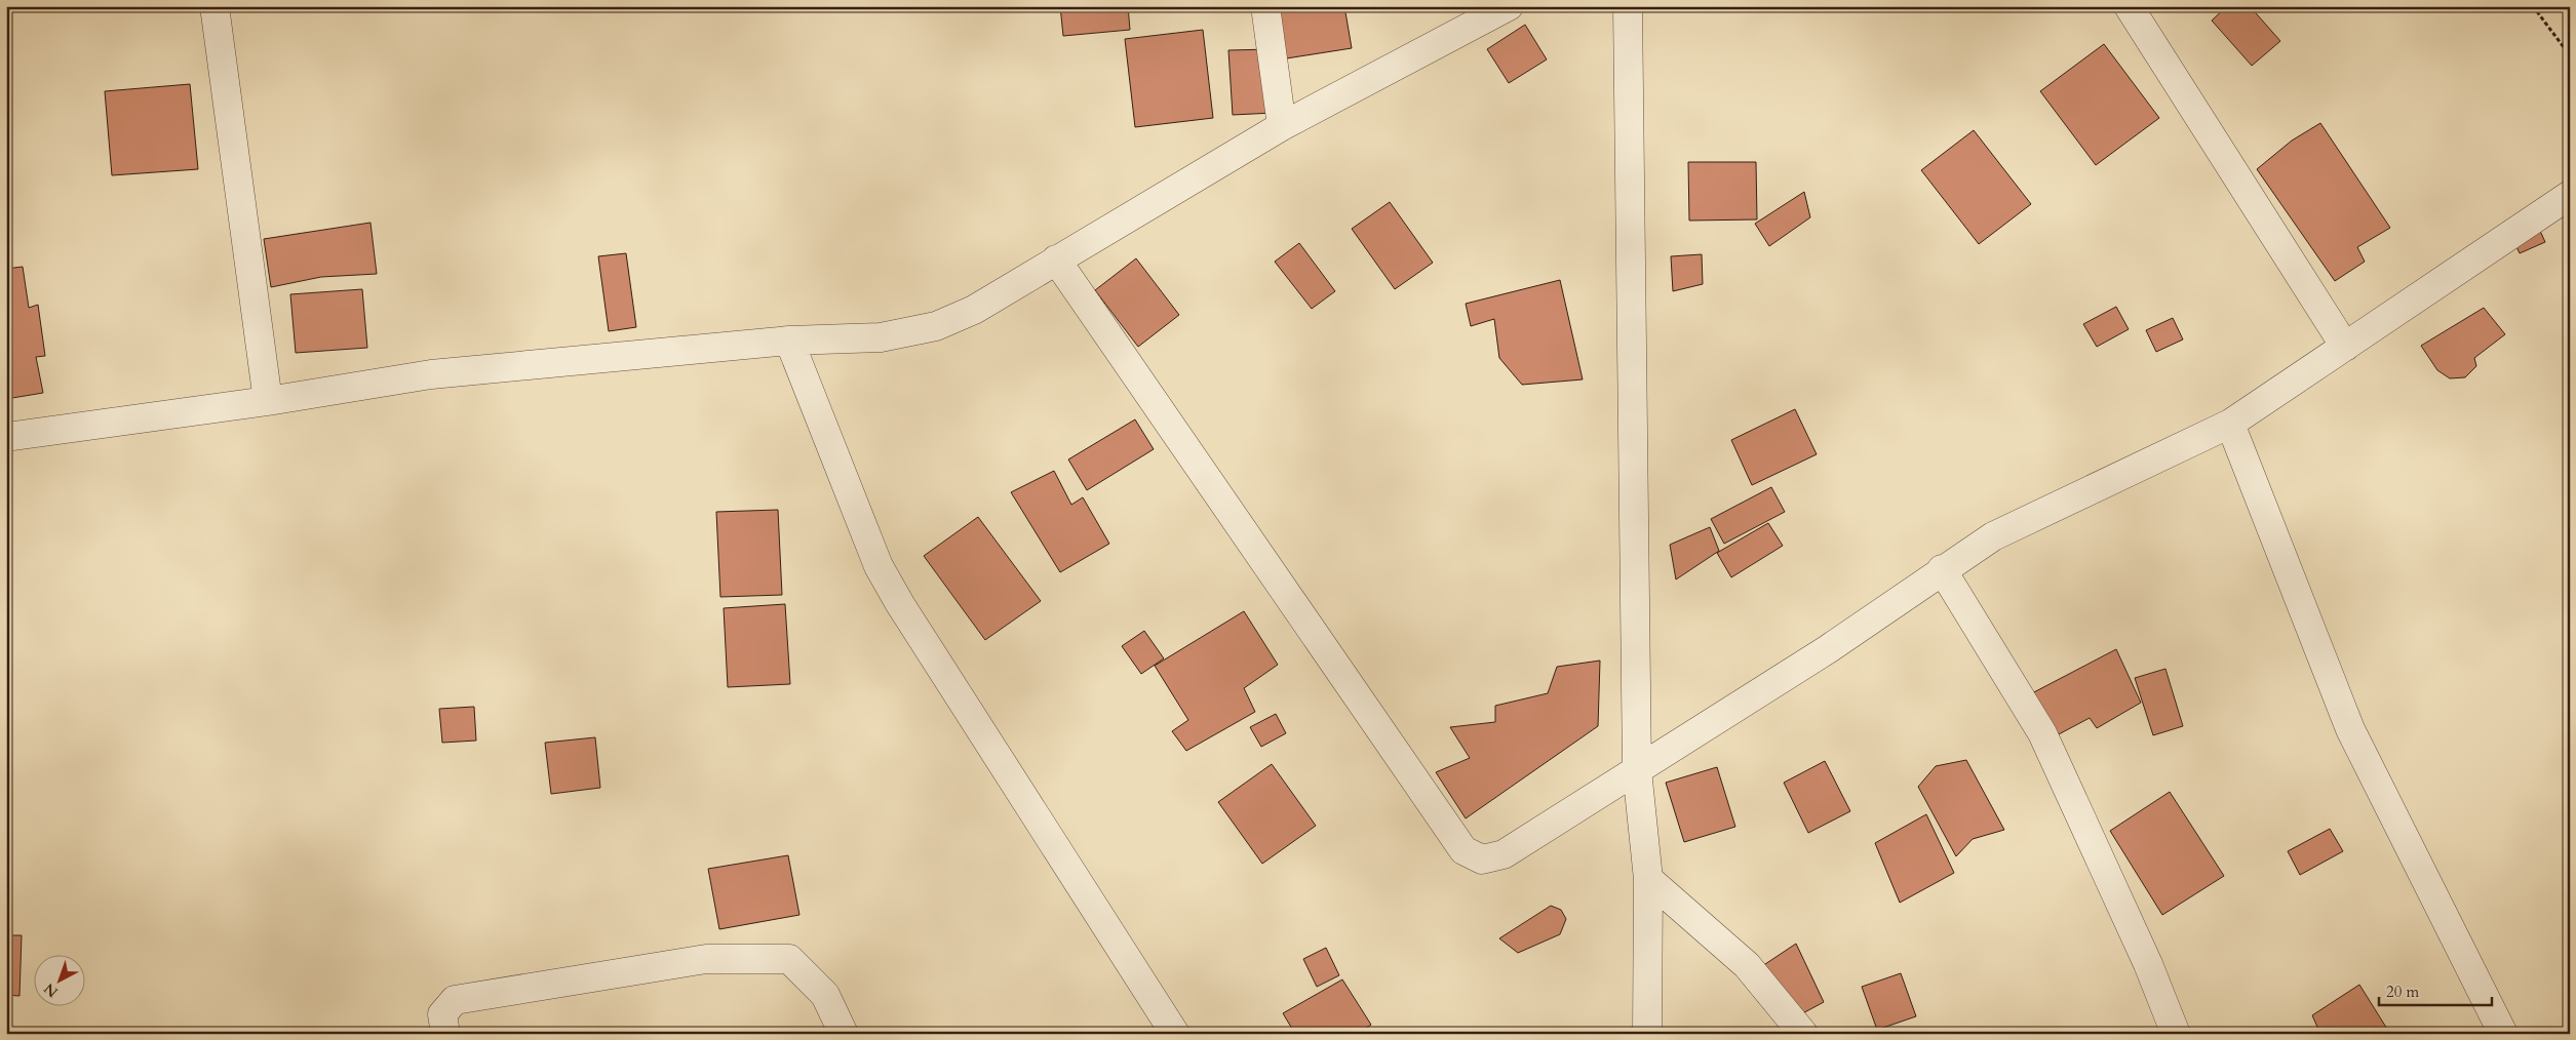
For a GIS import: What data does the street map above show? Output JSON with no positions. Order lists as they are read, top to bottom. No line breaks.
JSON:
{"scale_bar":"20 m","north":"bottom left"}
